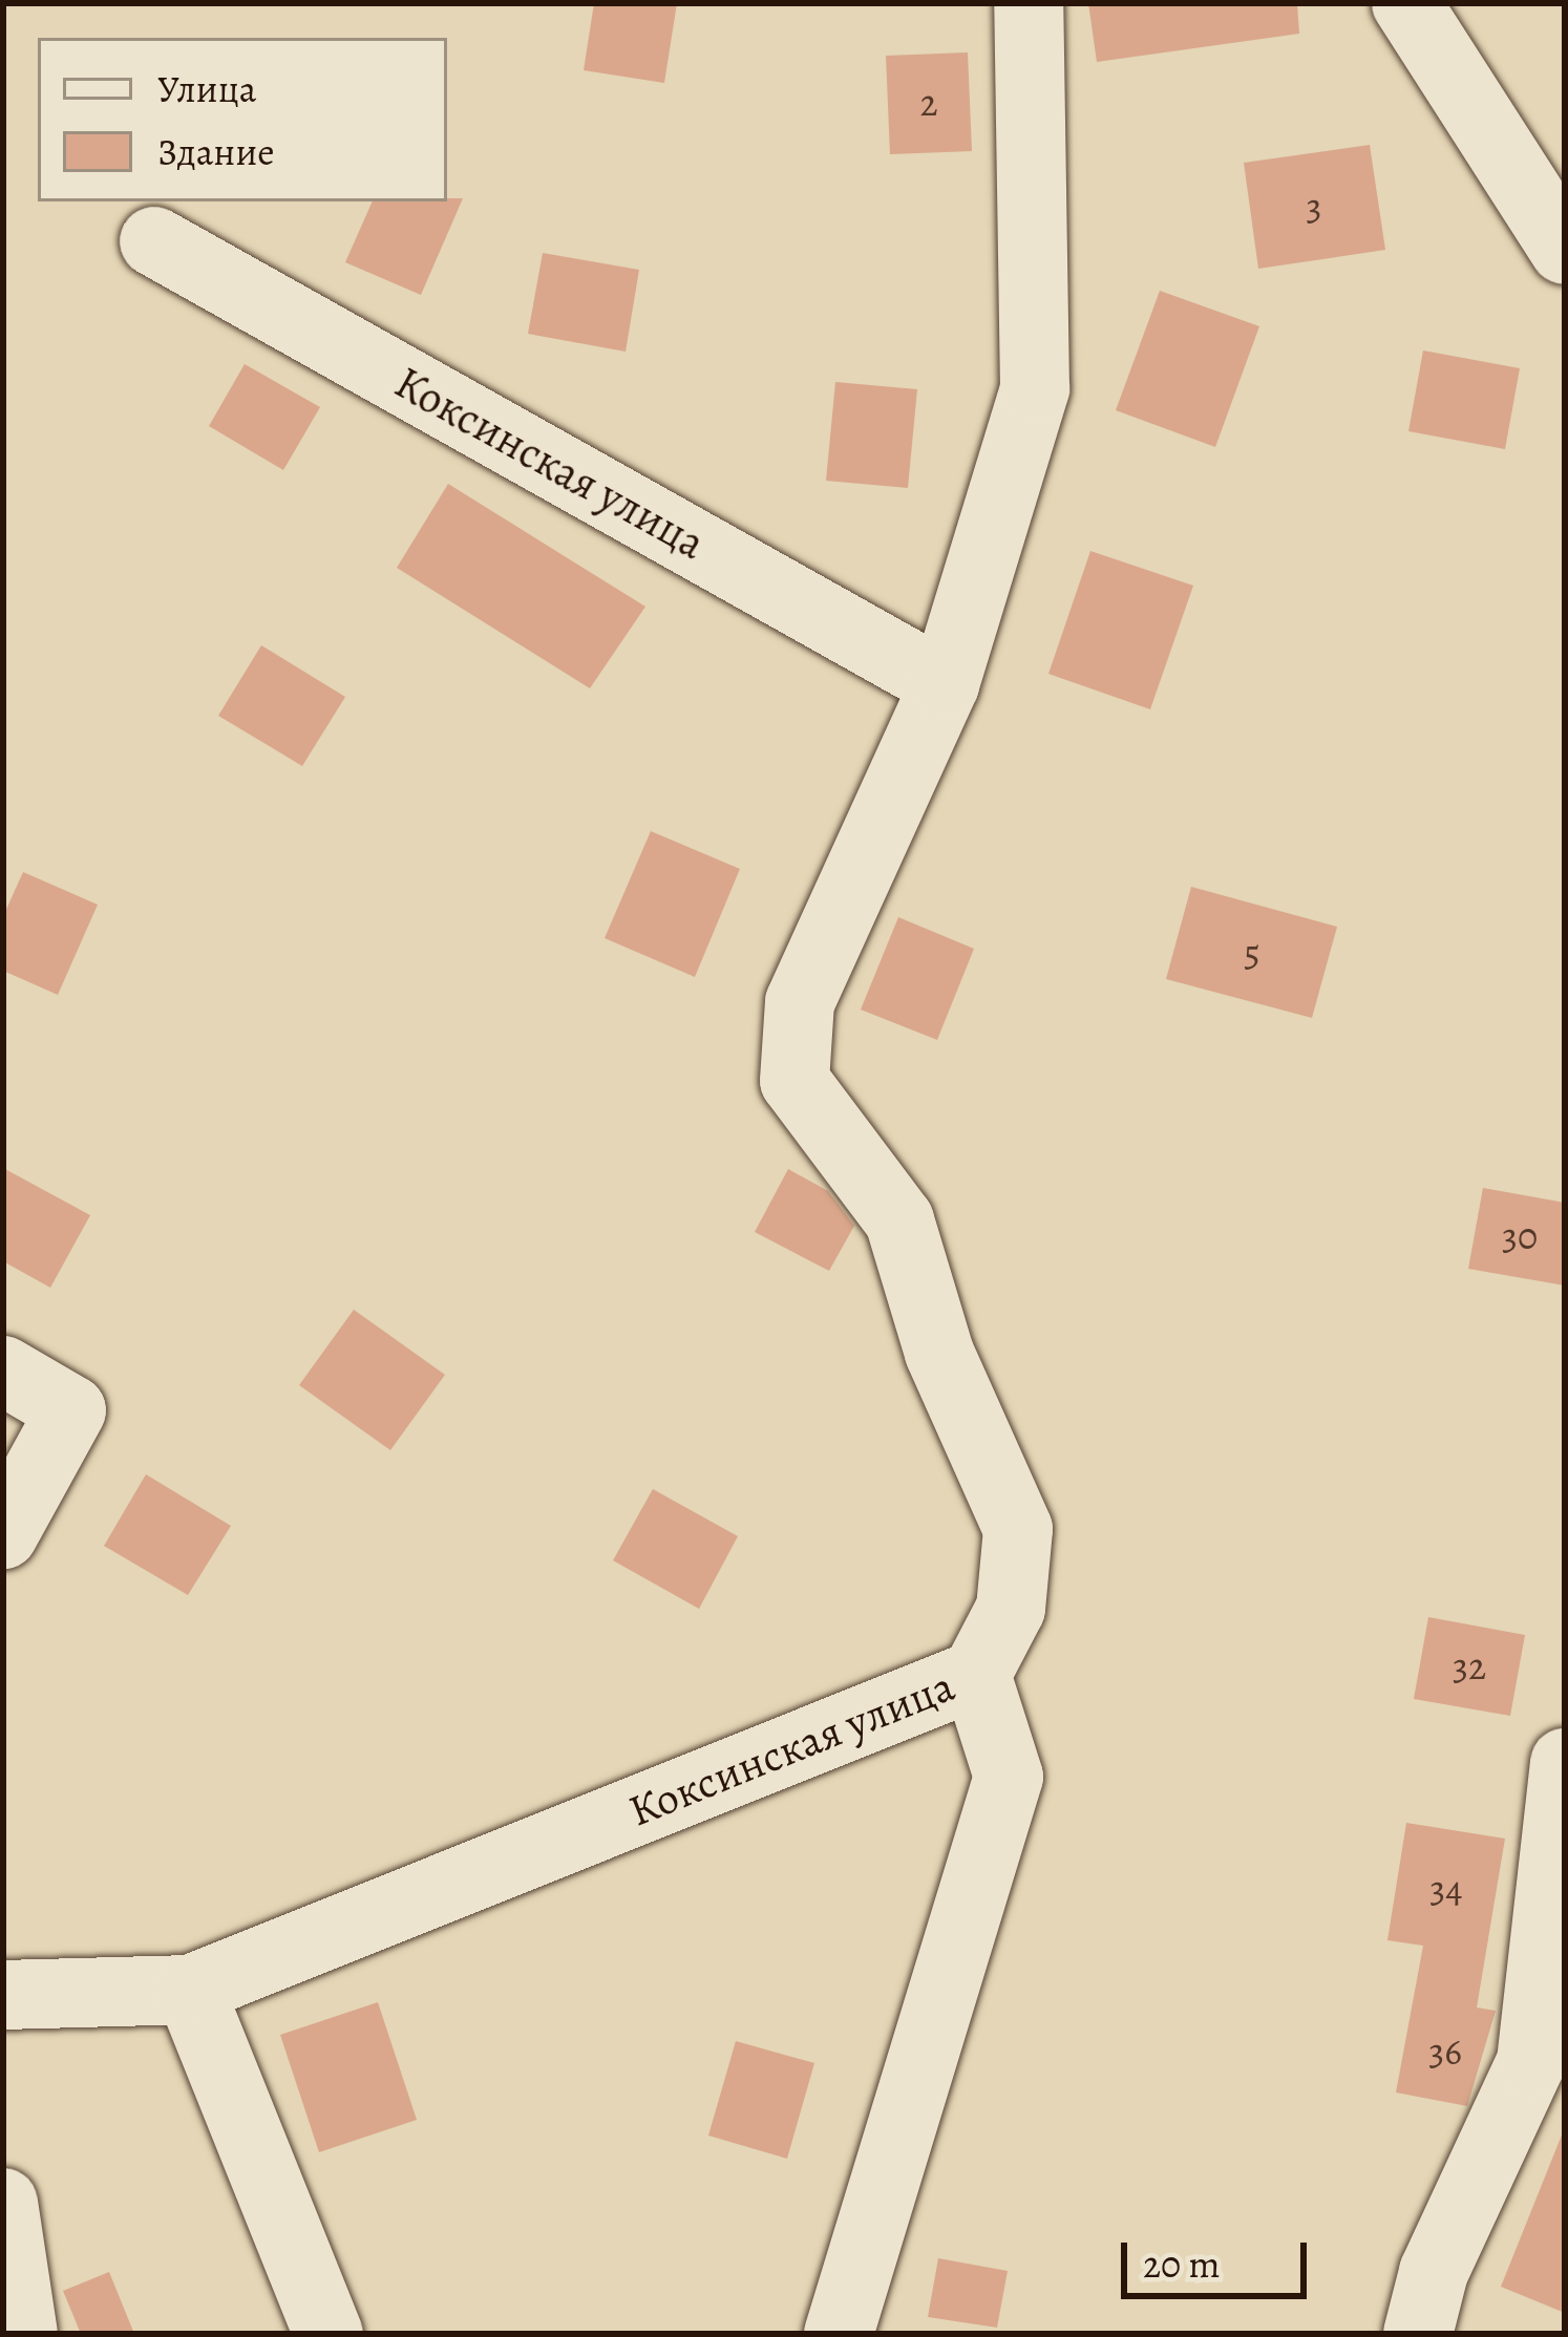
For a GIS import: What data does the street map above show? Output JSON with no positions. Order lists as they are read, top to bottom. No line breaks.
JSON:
{"streets":{"street":["Коксинская улица"]},"house_numbers":["2","3","5","30","32","34","36"],"legend":["Улица","Здание"],"scale_bar":"20 m"}
